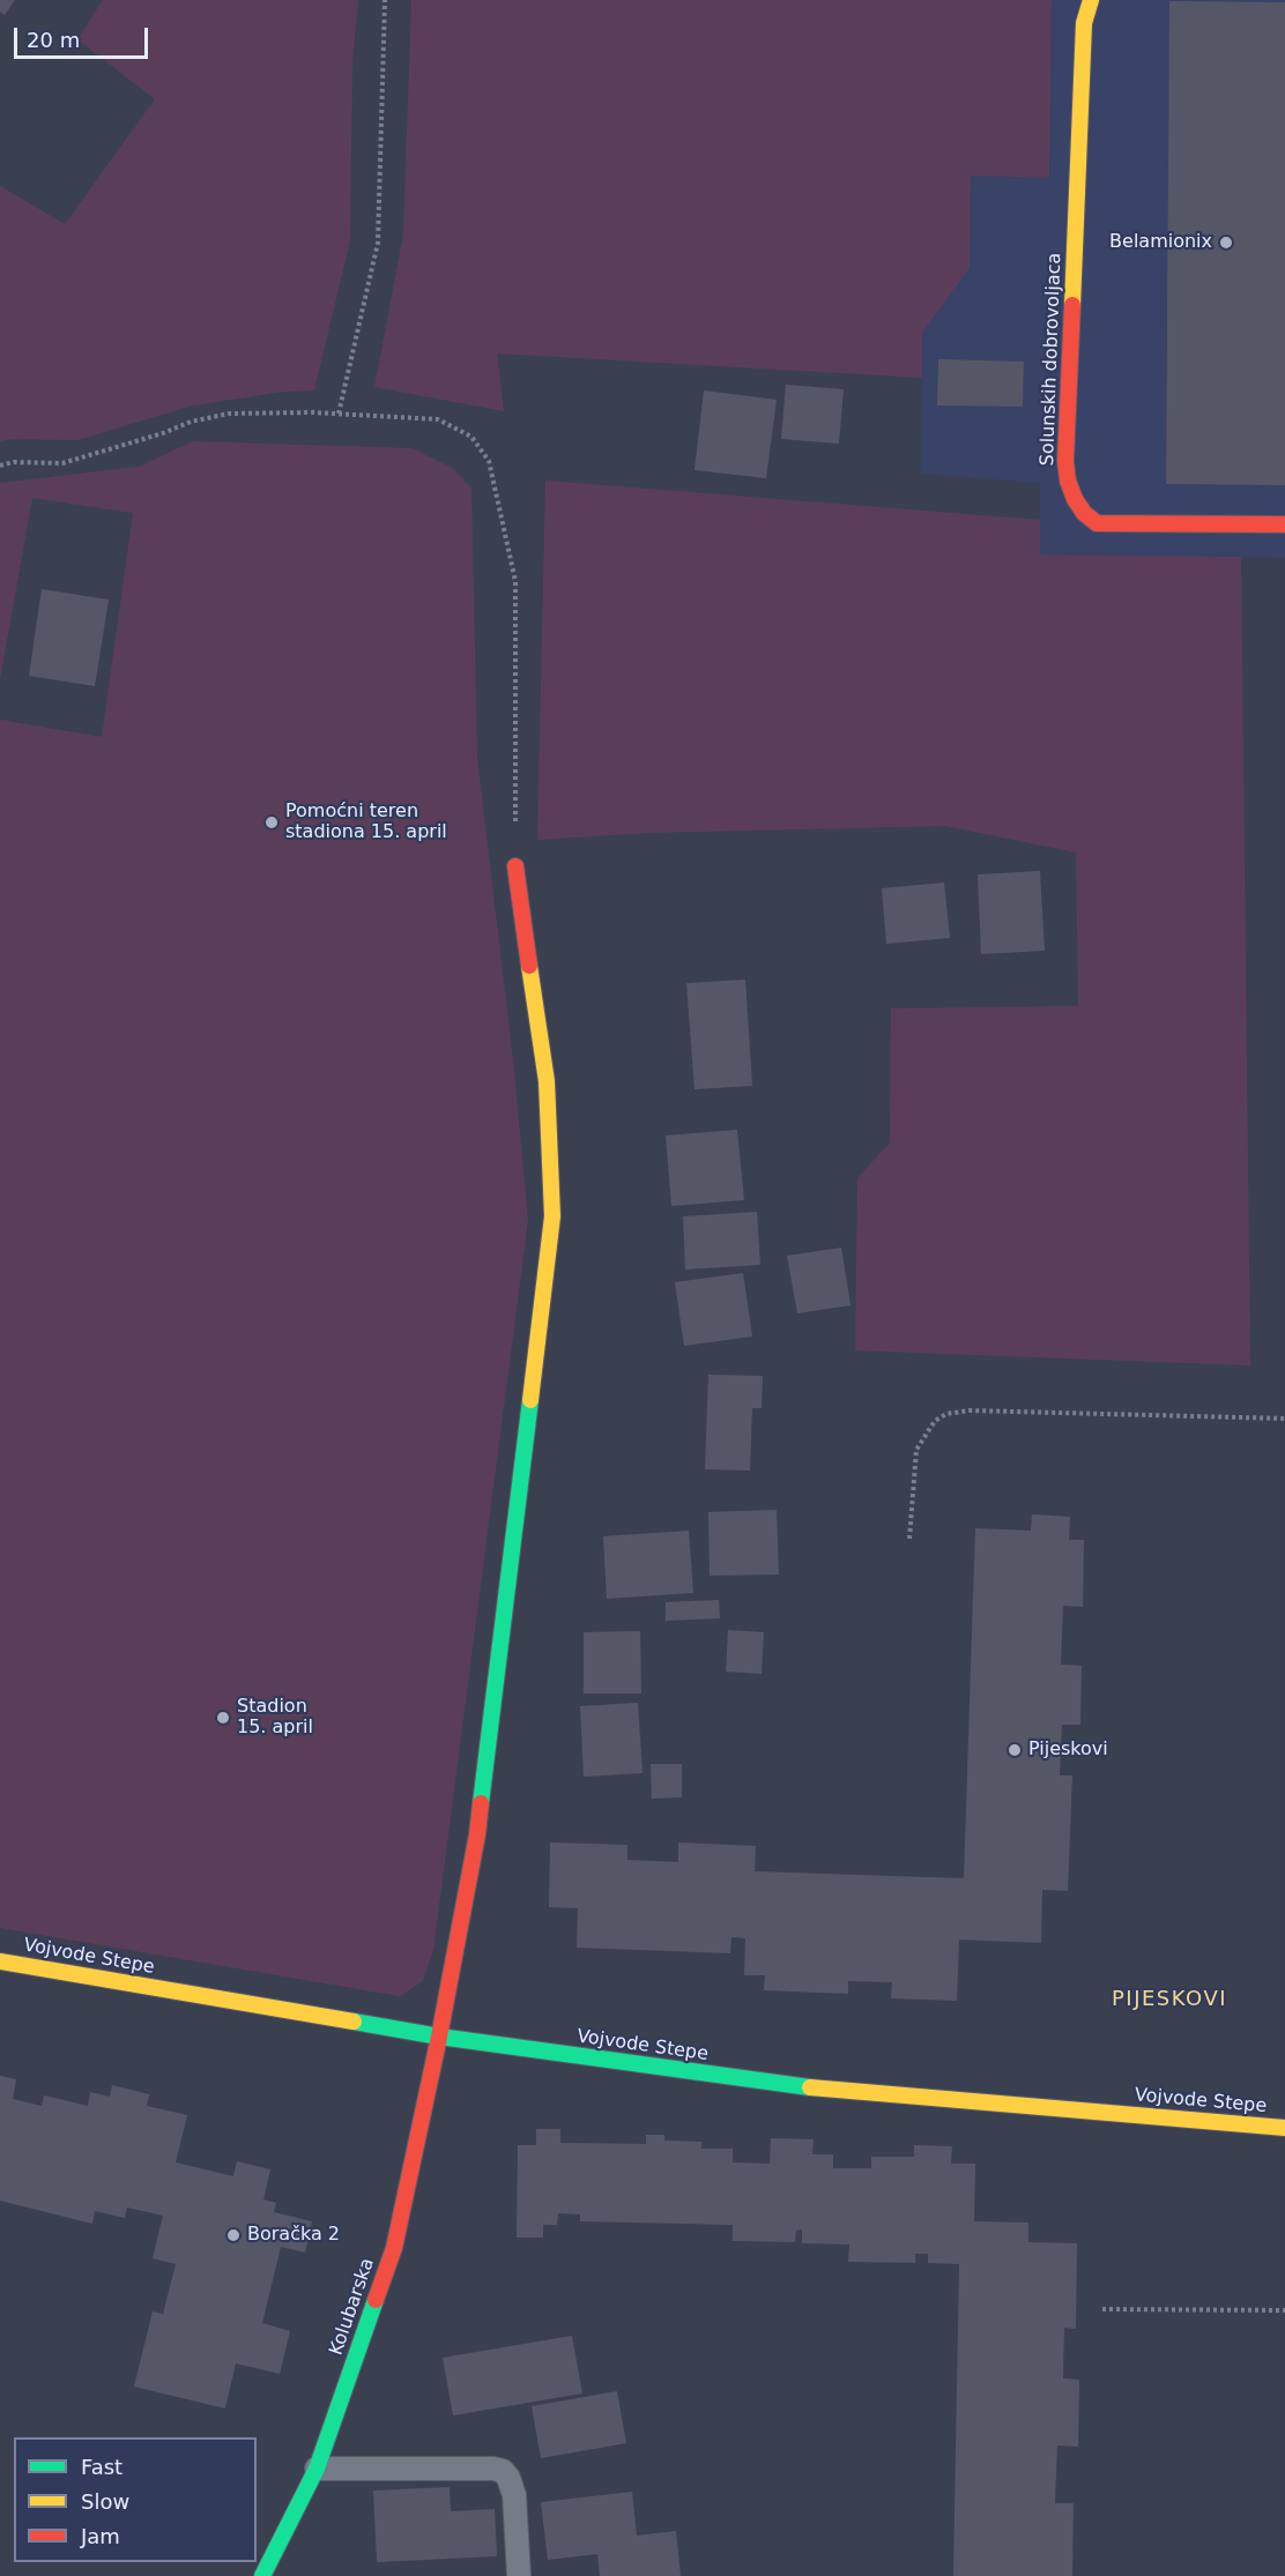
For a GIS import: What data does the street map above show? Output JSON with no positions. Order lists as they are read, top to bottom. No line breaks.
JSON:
{"streets":{"street":["Solunskih dobrovoljaca","Vojvode Stepe","Kolubarska"]},"crossings":[["Vojvode Stepe","Kolubarska"]],"districts":["PIJESKOVI"],"places":["Belamionix","Pomoćni teren stadiona 15. april","Stadion 15. april","Pijeskovi","Boračka 2"],"legend":["Fast","Slow","Jam"],"scale_bar":"20 m"}
